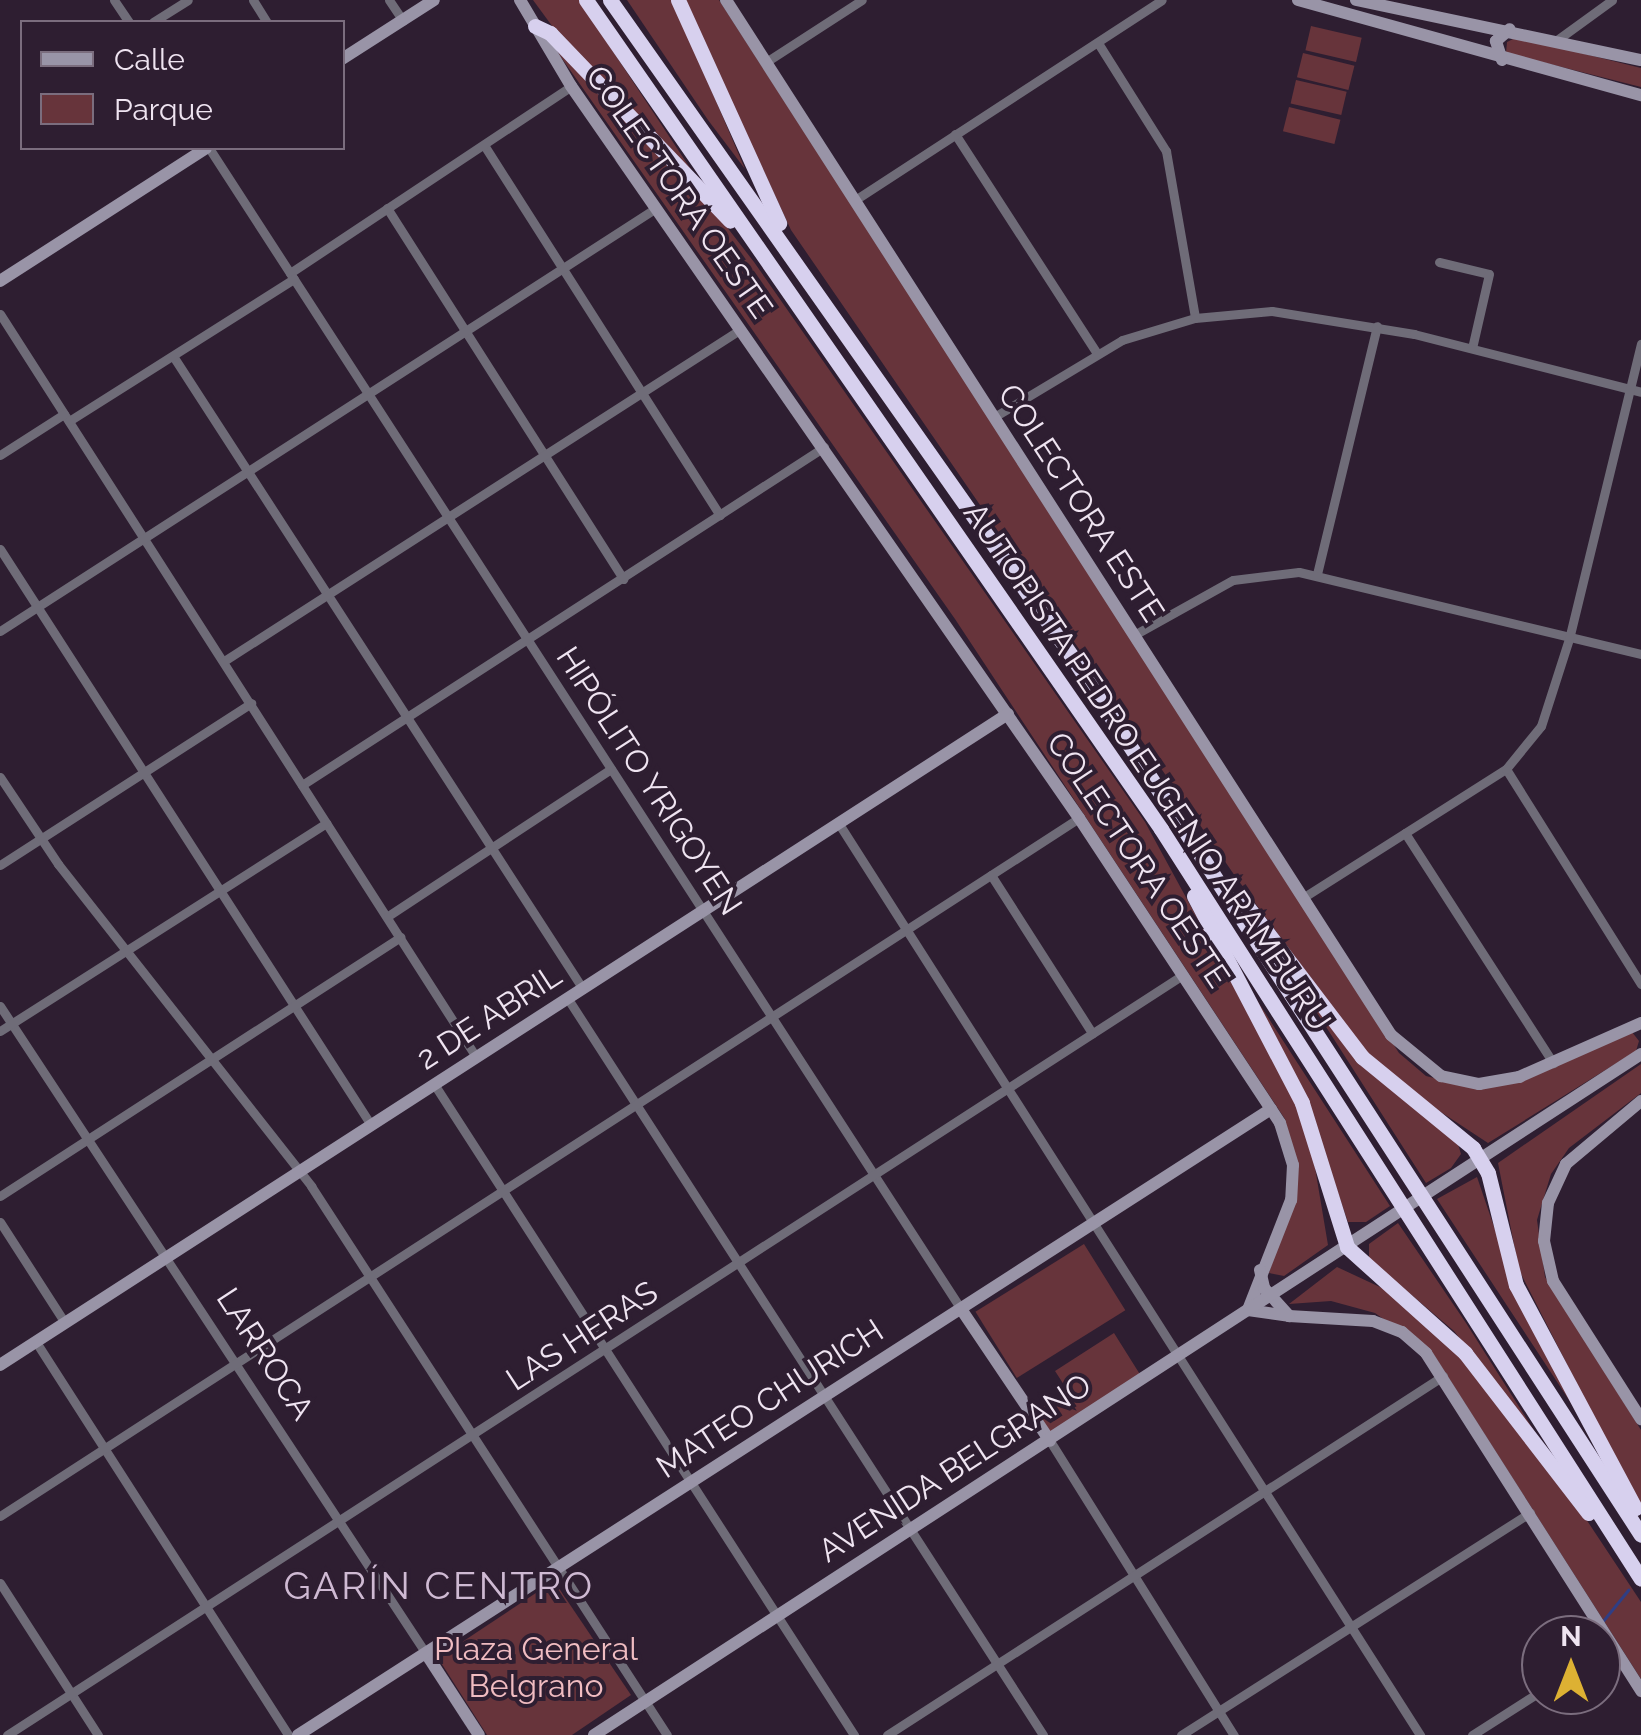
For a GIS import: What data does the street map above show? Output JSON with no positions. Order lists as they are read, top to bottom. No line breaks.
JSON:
{"streets":{"highway":["AUTOPISTA PEDRO EUGENIO ARAMBURU"],"street":["COLECTORA OESTE","COLECTORA ESTE","HIPÓLITO YRIGOYEN","2 DE ABRIL","LAS HERAS","LARROCA","MATEO CHURICH","AVENIDA BELGRANO"]},"crossings":[["COLECTORA OESTE","2 DE ABRIL"],["COLECTORA OESTE","LAS HERAS"],["COLECTORA OESTE","MATEO CHURICH"],["COLECTORA OESTE","AVENIDA BELGRANO"],["HIPÓLITO YRIGOYEN","2 DE ABRIL"],["HIPÓLITO YRIGOYEN","LAS HERAS"],["HIPÓLITO YRIGOYEN","MATEO CHURICH"],["HIPÓLITO YRIGOYEN","AVENIDA BELGRANO"],["2 DE ABRIL","LARROCA"],["LAS HERAS","LARROCA"],["LARROCA","MATEO CHURICH"]],"districts":["GARÍN CENTRO"],"parks":["Plaza General Belgrano"],"legend":["Calle","Parque"],"north":"top"}
